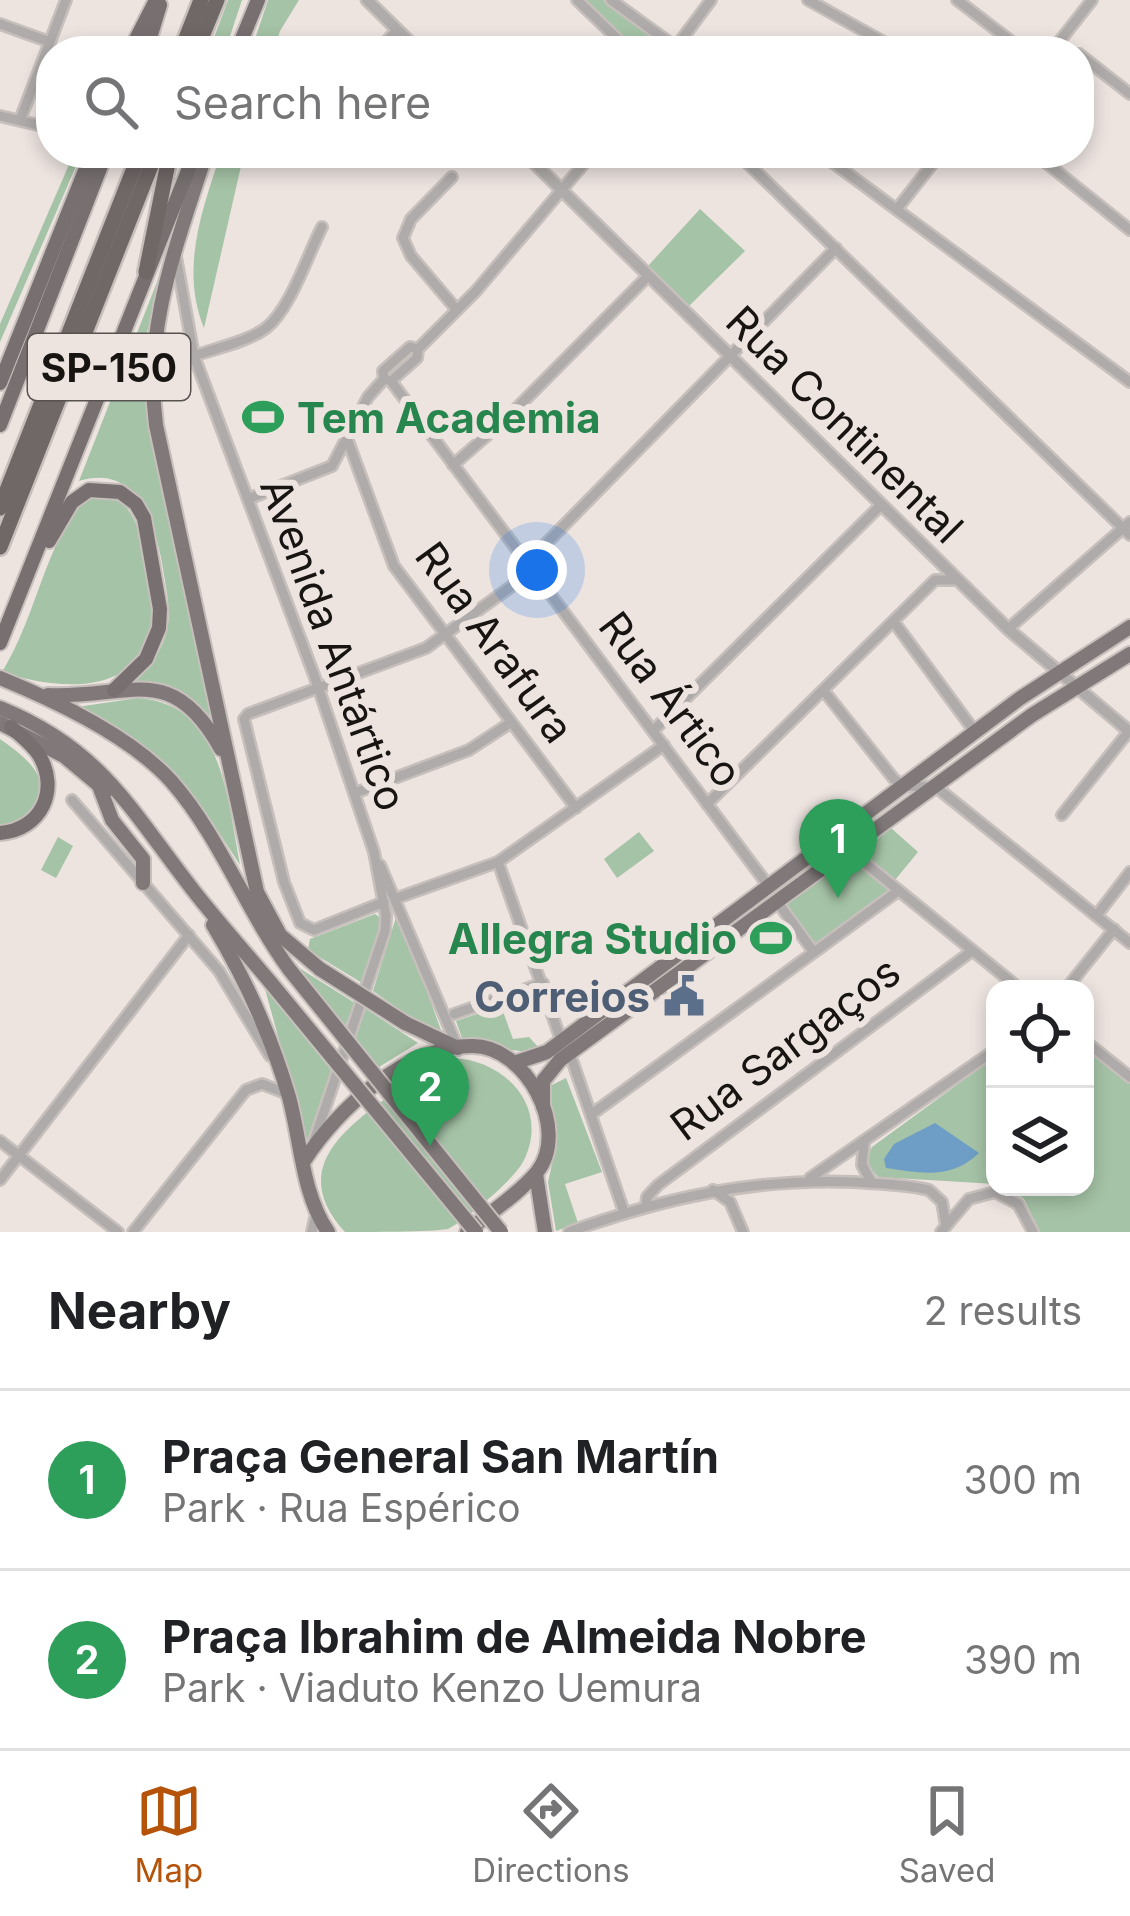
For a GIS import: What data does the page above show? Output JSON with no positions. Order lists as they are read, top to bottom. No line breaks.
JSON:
{"streets":{"highway":["SP-150"],"street":["Rua Continental","Rua Arafura","Avenida Antártico","Rua Ártico","Rua Sargaços"]},"places":{"sports":["Tem Academia","Allegra Studio"],"public building":["Correios"]},"page":{"search":"Search here","pins":["1","2"],"heading":["Nearby","2 results"],"list":[{"mark":"1","name":"Praça General San Martín","note":"Park · Rua Espérico","value":"300 m"},{"mark":"2","name":"Praça Ibrahim de Almeida Nobre","note":"Park · Viaduto Kenzo Uemura","value":"390 m"}],"nav":["Map","Directions","Saved"]}}
